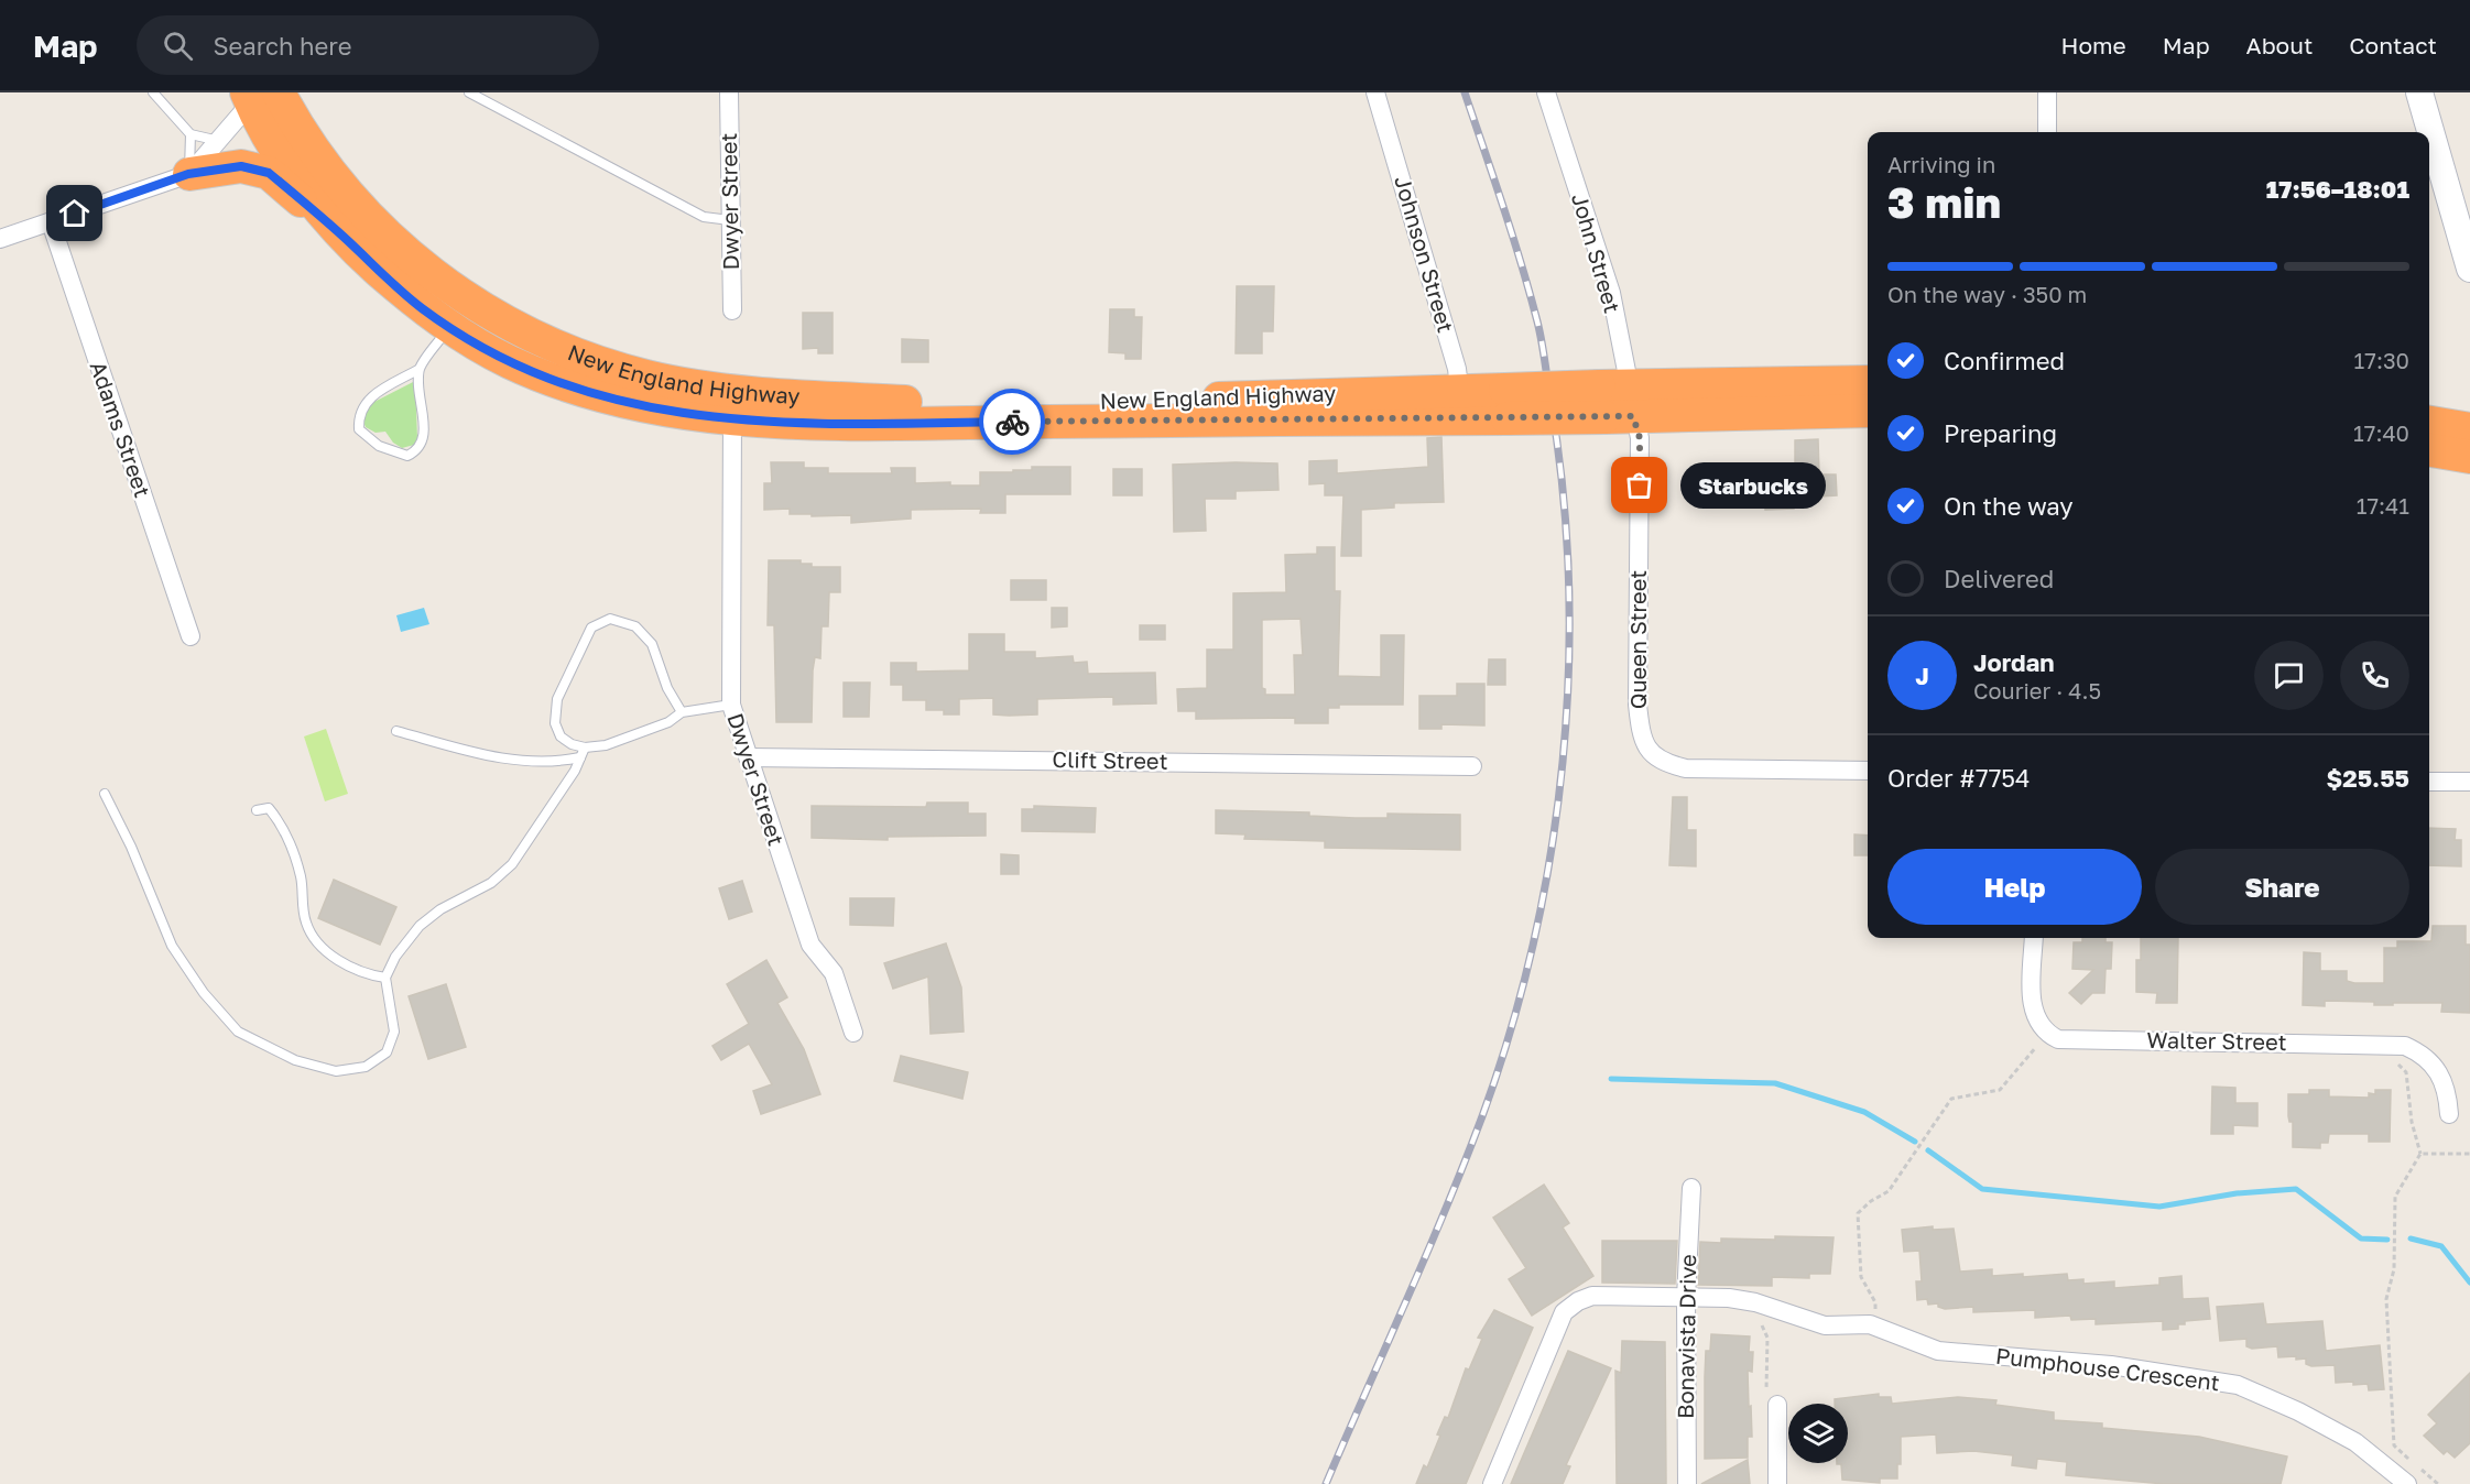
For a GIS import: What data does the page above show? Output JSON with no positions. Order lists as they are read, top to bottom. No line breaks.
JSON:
{"streets":{"highway":["New England Highway"],"street":["Dwyer Street","John Street","Johnson Street","Adams Street","Queen Street","Clift Street","Walter Street","Bonavista Drive","Pumphouse Crescent"]},"crossings":[["Dwyer Street","New England Highway"],["Dwyer Street","Clift Street"],["John Street","New England Highway"],["John Street","Queen Street"],["Johnson Street","New England Highway"],["New England Highway","Queen Street"],["Bonavista Drive","Pumphouse Crescent"]],"places":["Starbucks"],"page":{"header":"Map","search":"Search here","nav":["Home","Map","About","Contact"],"heading":["3 min","Arriving in","17:56–18:01"],"panel":["Jordan","Courier · 4.5","Order #7754","$25.55"],"bar":"On the way · 350 m","list":[["Confirmed","17:30"],["Preparing","17:40"],["On the way","17:41"],"Delivered"],"bubble":"Starbucks","round":"J","buttons":["Help","Share"]}}
